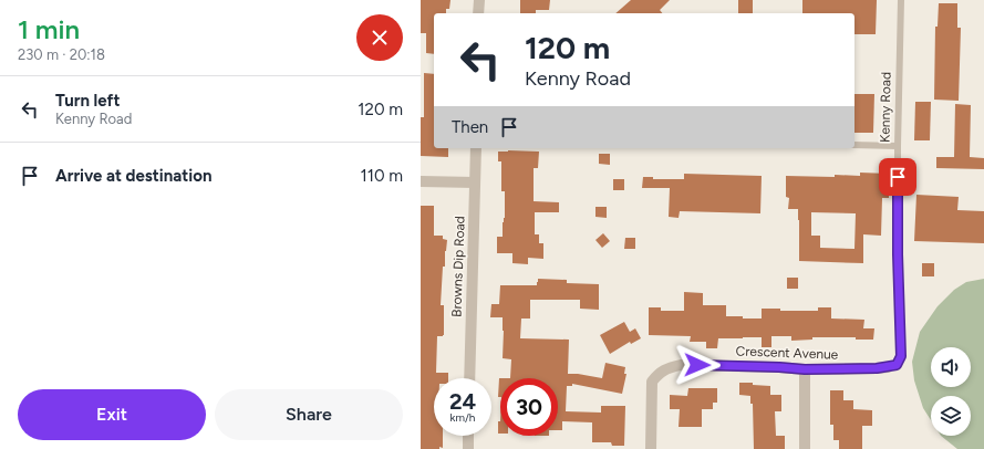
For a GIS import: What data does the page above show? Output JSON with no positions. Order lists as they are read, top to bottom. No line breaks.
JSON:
{"streets":{"street":["Browns Dip Road","Crescent Avenue"],"lane":["Kenny Road"]},"crossings":[["Kenny Road","Crescent Avenue"]],"page":{"heading":["1 min","230 m · 20:18"],"turn":["120 m","Kenny Road"],"list":[{"name":"Turn left","note":"Kenny Road","value":"120 m"},{"name":"Arrive at destination","value":"110 m"}],"then":"Then","speed":"24 km/h","limit":"30","buttons":["Exit","Share"]}}
